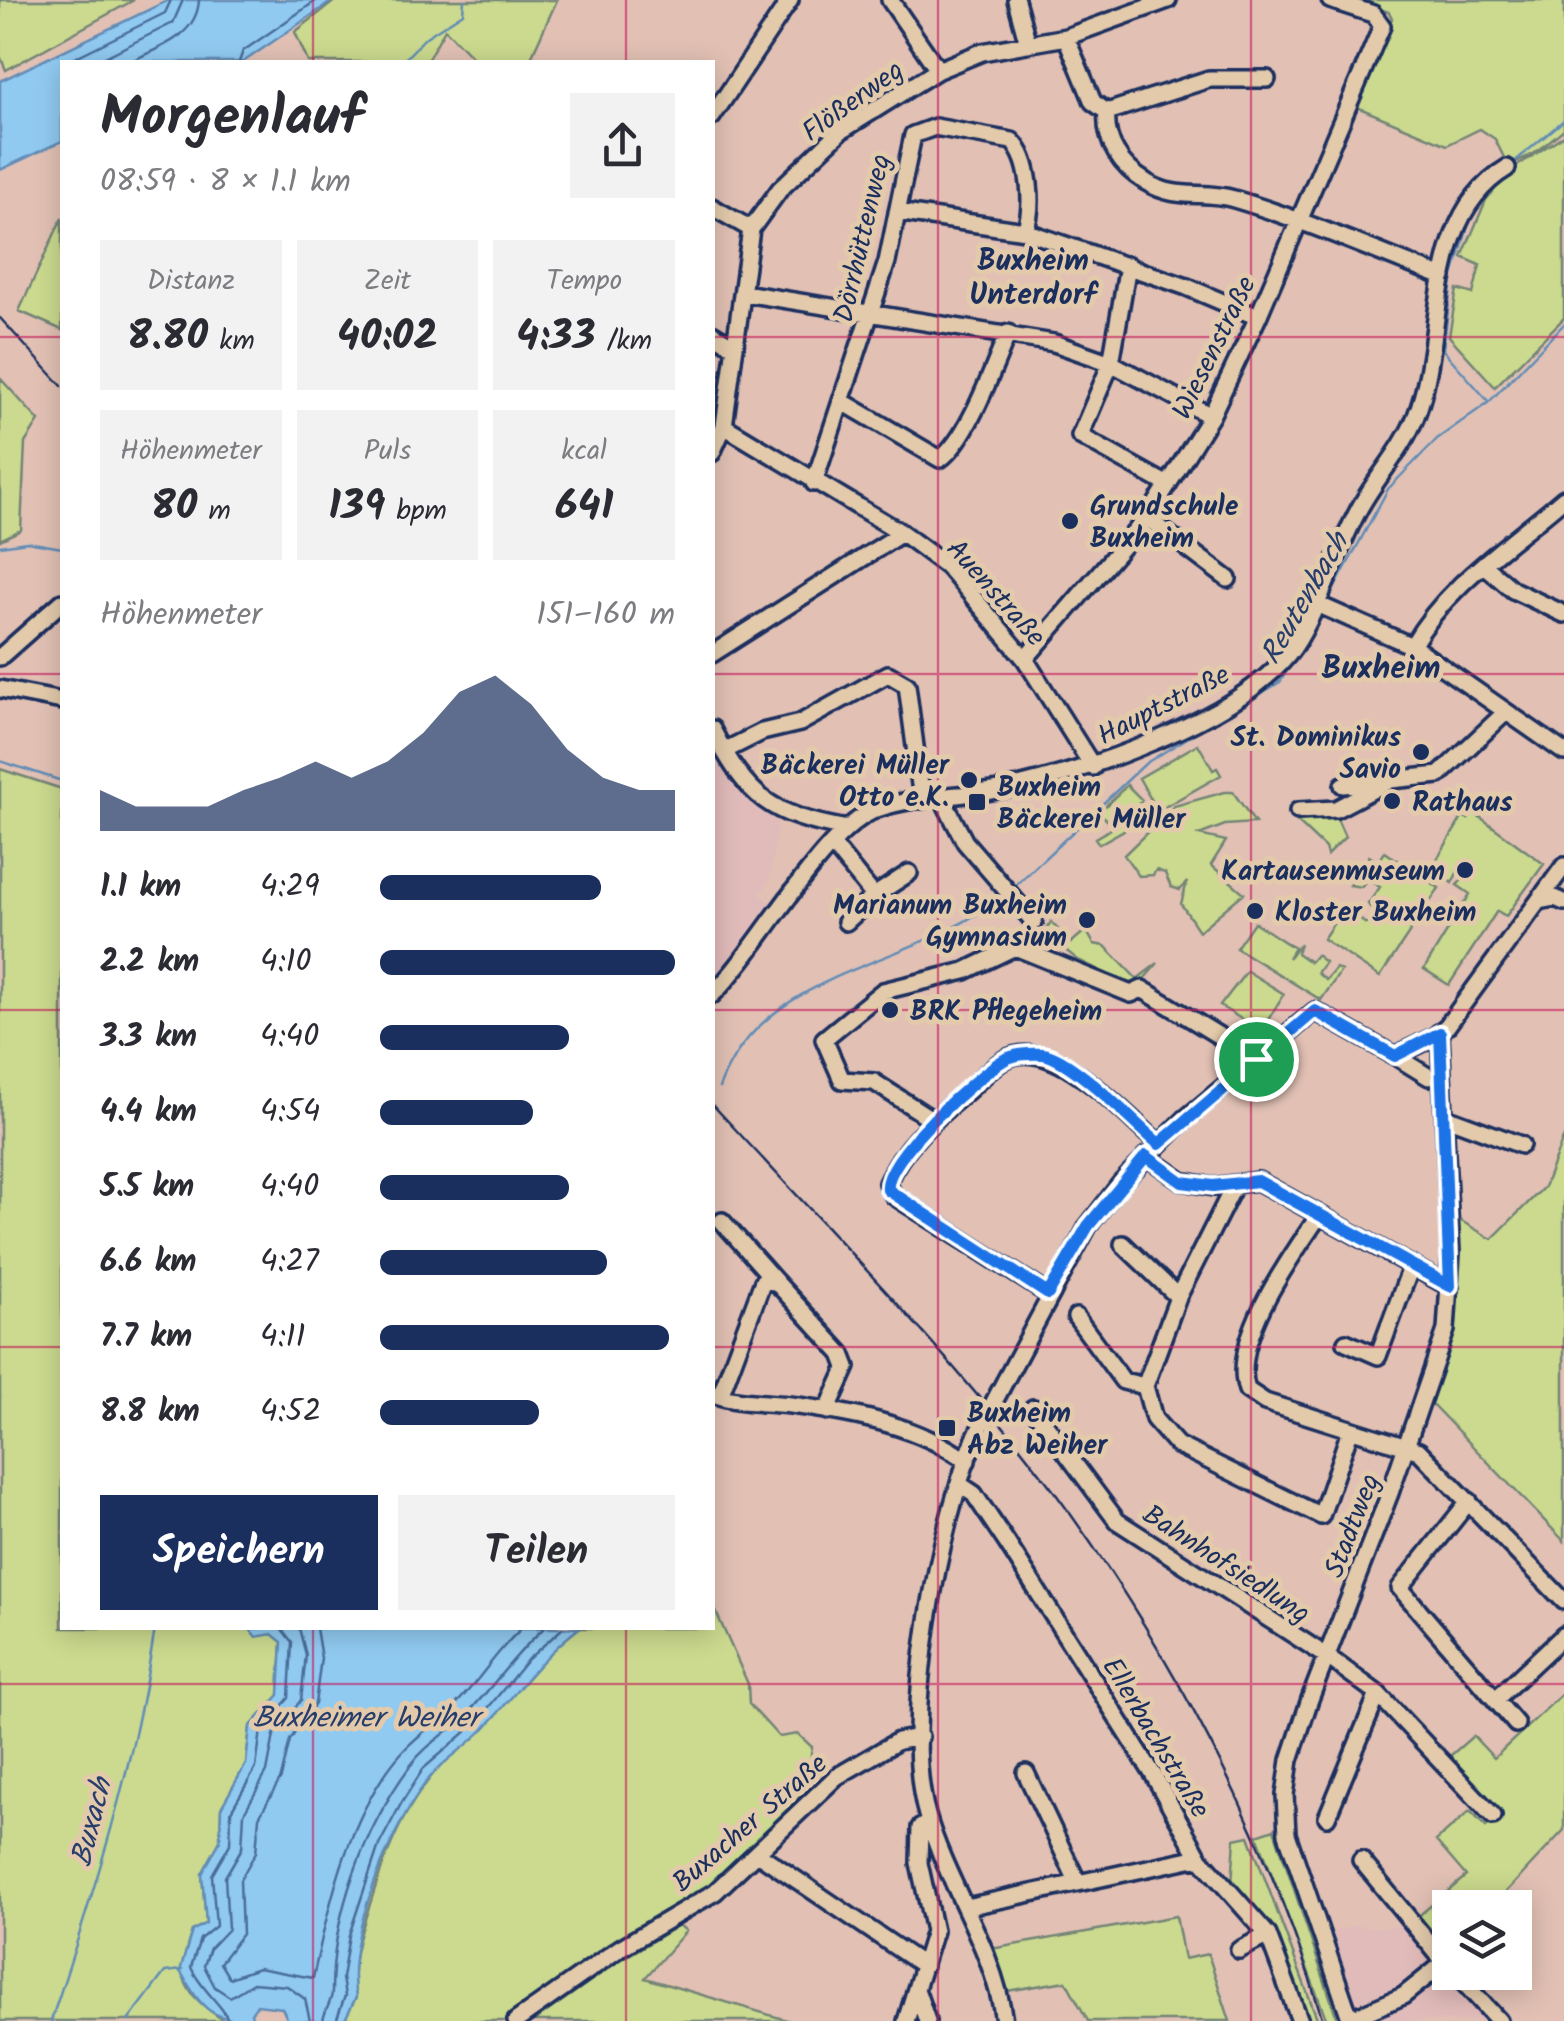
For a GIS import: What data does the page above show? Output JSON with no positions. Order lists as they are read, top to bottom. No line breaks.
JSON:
{"streets":{"street":["Flößerweg","Dörrhüttenweg","Wiesenstraße","Auenstraße","Hauptstraße","Stadtweg","Bahnhofsiedlung","Ellerbachstraße","Buxacher Straße"]},"crossings":[["Flößerweg","Auenstraße"],["Dörrhüttenweg","Auenstraße"],["Wiesenstraße","Auenstraße"],["Auenstraße","Hauptstraße"],["Stadtweg","Bahnhofsiedlung"]],"districts":["Buxheim Unterdorf","Buxheim"],"water":["Reutenbach","Buxheimer Weiher","Buxach"],"places":{"other":["Grundschule Buxheim","St. Dominikus Savio","Bäckerei Müller Otto e.K.","Rathaus","Kartausenmuseum","Kloster Buxheim","Marianum Buxheim Gymnasium","BRK Pflegeheim"],"transit":["Buxheim Bäckerei Müller","Buxheim Abz Weiher"]},"page":{"heading":["Morgenlauf","08:59 · 8 × 1.1 km"],"stats":[["Distanz","8.80 km"],["Zeit","40:02"],["Tempo","4:33 /km"],["Höhenmeter","80 m"],["Puls","139 bpm"],["kcal","641"]],"chart":["Höhenmeter","151–160 m"],"list":[{"name":"1.1 km","note":"4:29"},{"name":"2.2 km","note":"4:10"},{"name":"3.3 km","note":"4:40"},{"name":"4.4 km","note":"4:54"},{"name":"5.5 km","note":"4:40"},{"name":"6.6 km","note":"4:27"},{"name":"7.7 km","note":"4:11"},{"name":"8.8 km","note":"4:52"}],"buttons":["Speichern","Teilen"]}}
